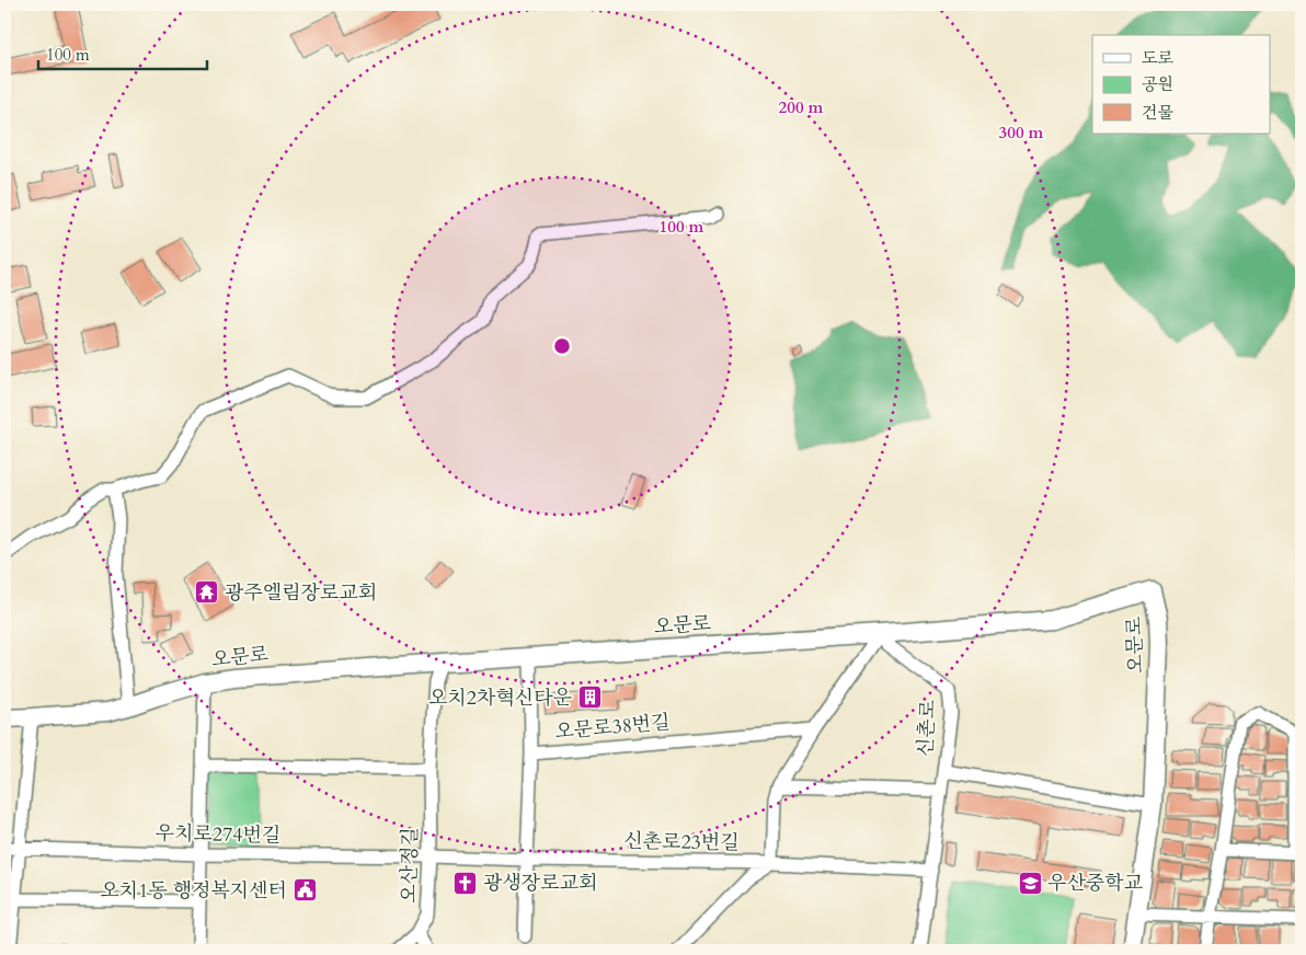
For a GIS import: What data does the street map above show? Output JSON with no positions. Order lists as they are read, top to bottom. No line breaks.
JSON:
{"streets":{"street":["오문로","오문로38번길","신촌로","우치로274번길","신촌로23번길","오산정길"]},"crossings":[["오문로","오문로38번길"],["오문로","신촌로"],["오문로","오산정길"],["오문로38번길","신촌로23번길"],["신촌로","신촌로23번길"],["우치로274번길","신촌로23번길"],["우치로274번길","오산정길"],["신촌로23번길","오산정길"]],"places":{"temple":["광주엘림장로교회"],"building":["오치2차혁신타운"],"church":["광생장로교회"],"school or university":["우산중학교"],"public building":["오치1동 행정복지센터"]},"legend":["도로","공원","건물"],"scale_bar":"100 m","rings":["200 m","300 m","100 m"]}
